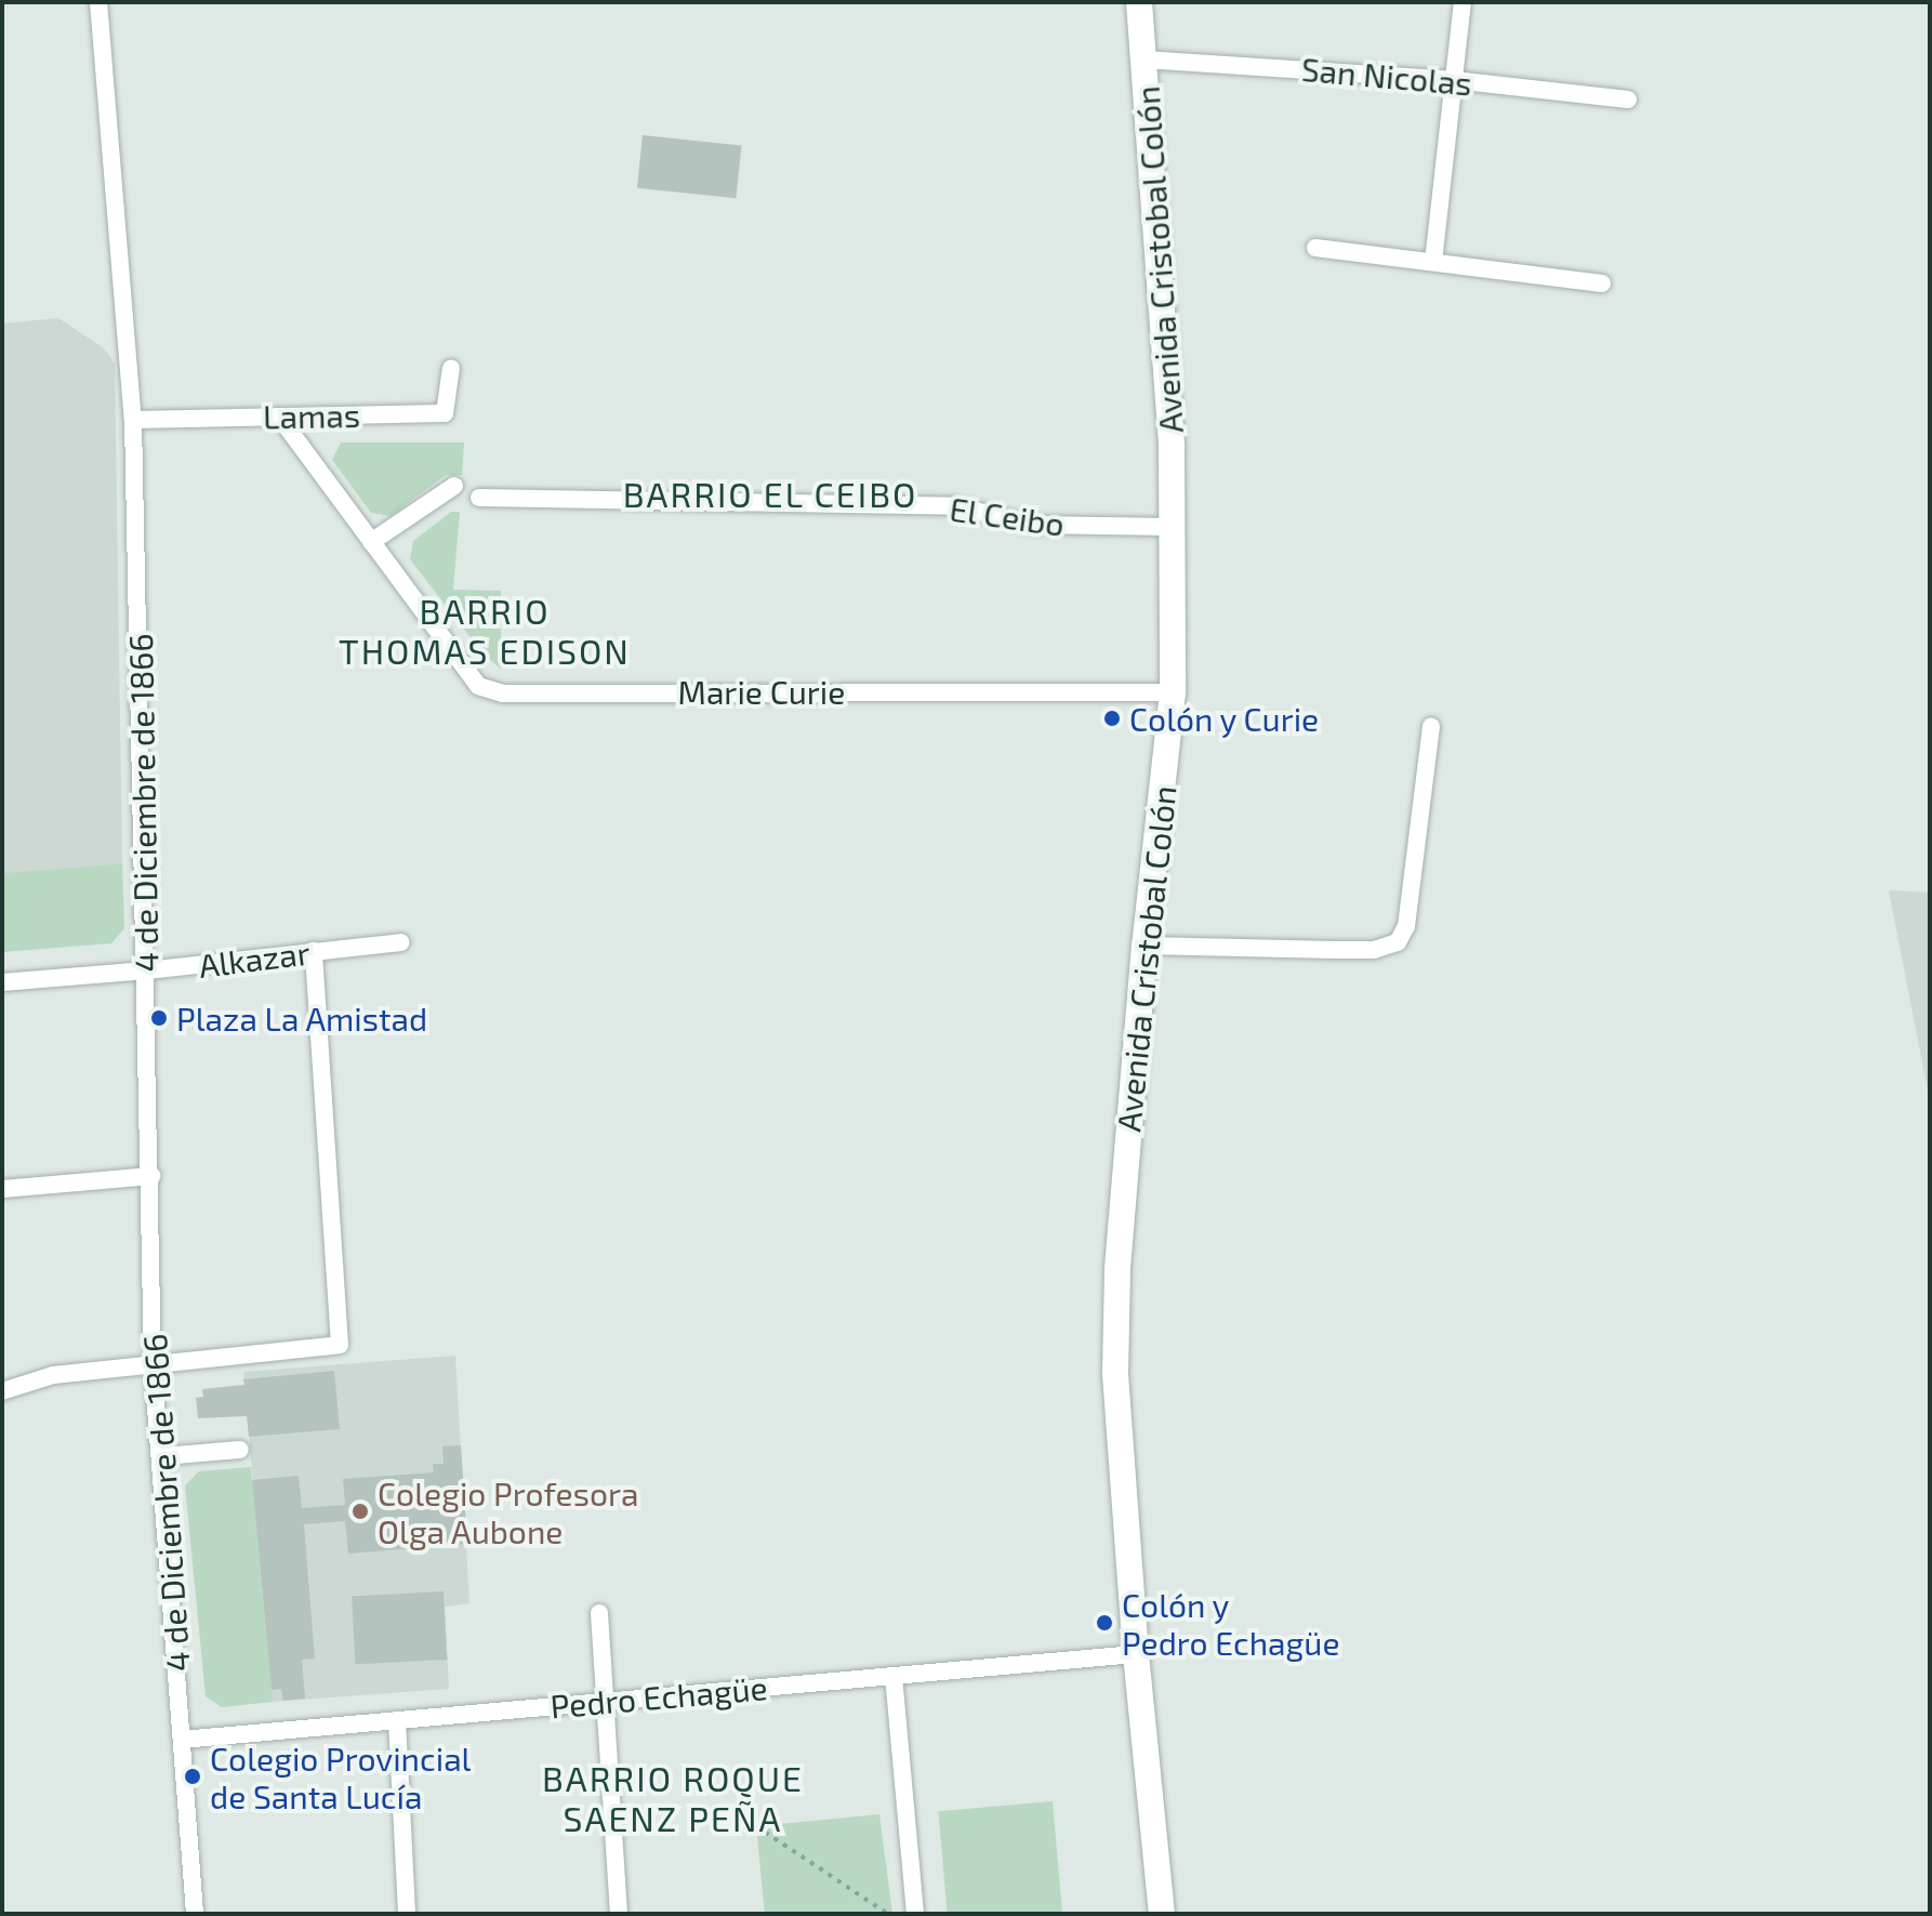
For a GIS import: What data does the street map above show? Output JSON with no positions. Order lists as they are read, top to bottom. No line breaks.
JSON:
{"streets":{"main road":["Avenida Cristobal Colón"],"street":["San Nicolas","Lamas","El Ceibo","Marie Curie","4 de Diciembre de 1866","Alkazar","Pedro Echagüe"]},"crossings":[["San Nicolas","Avenida Cristobal Colón"],["Avenida Cristobal Colón","El Ceibo"],["Avenida Cristobal Colón","Marie Curie"],["Avenida Cristobal Colón","Pedro Echagüe"],["Lamas","Marie Curie"],["Lamas","4 de Diciembre de 1866"],["4 de Diciembre de 1866","Alkazar"],["4 de Diciembre de 1866","Pedro Echagüe"]],"districts":["BARRIO EL CEIBO","BARRIO THOMAS EDISON","BARRIO ROQUE SAENZ PEÑA"],"places":["Colón y Curie","Plaza La Amistad","Colegio Profesora Olga Aubone","Colón y Pedro Echagüe","Colegio Provincial de Santa Lucía"]}
